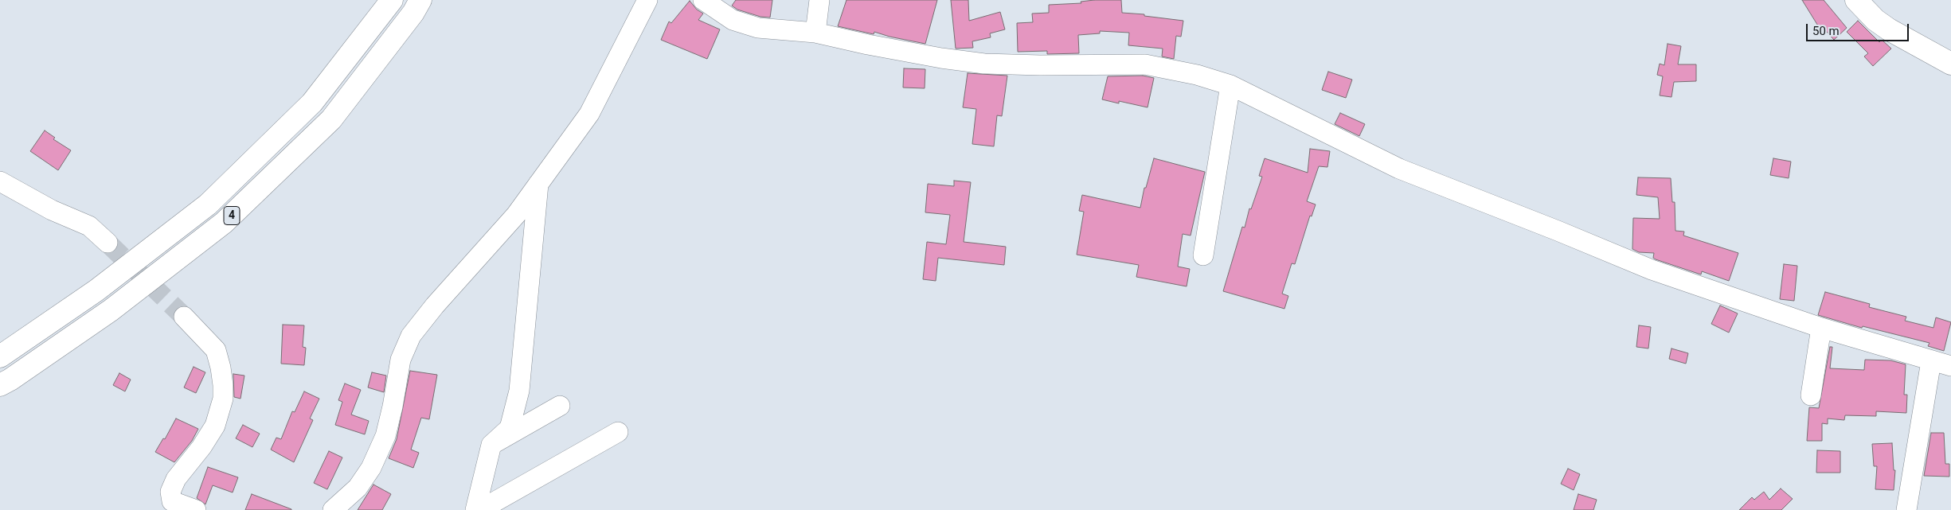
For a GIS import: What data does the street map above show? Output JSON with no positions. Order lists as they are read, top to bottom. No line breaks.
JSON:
{"streets":{"main road":["4"]},"scale_bar":"50 m"}
